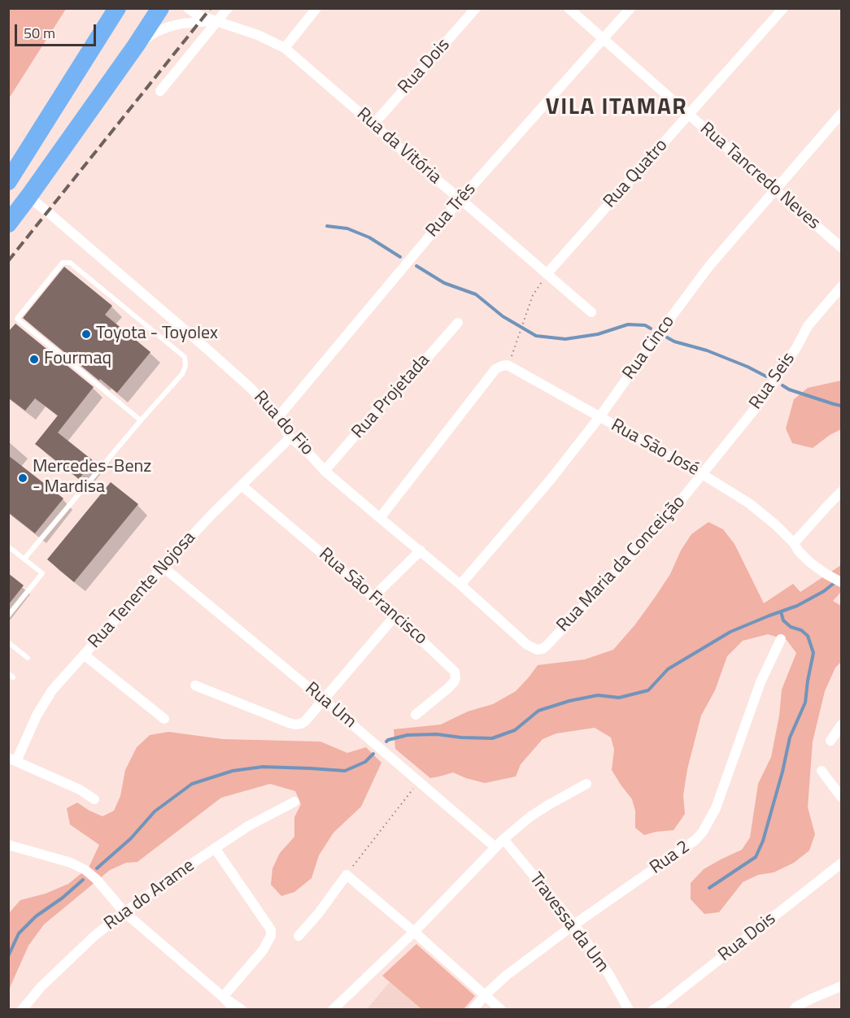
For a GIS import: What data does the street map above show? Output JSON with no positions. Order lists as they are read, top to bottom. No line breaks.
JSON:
{"streets":{"street":["Rua Dois","Rua da Vitória","Rua Quatro","Rua Tancredo Neves","Rua Três","Rua Cinco","Rua Seis","Rua Projetada","Rua do Fio","Rua São José","Rua Maria da Conceição","Rua Tenente Nojosa","Rua São Francisco","Rua Um","Rua 2","Rua do Arame","Travessa da Um"]},"crossings":[["Rua Dois","Rua da Vitória"],["Rua da Vitória","Rua Quatro"],["Rua da Vitória","Rua Três"],["Rua Quatro","Rua Tancredo Neves"],["Rua Tancredo Neves","Rua Três"],["Rua Tancredo Neves","Rua Cinco"],["Rua Três","Rua do Fio"],["Rua Cinco","Rua do Fio"],["Rua Cinco","Rua São José"],["Rua Seis","Rua São José"],["Rua Seis","Rua Maria da Conceição"],["Rua Projetada","Rua do Fio"],["Rua do Fio","Rua Maria da Conceição"],["Rua do Fio","Rua Tenente Nojosa"],["Rua São José","Rua Maria da Conceição"],["Rua Tenente Nojosa","Rua São Francisco"],["Rua Tenente Nojosa","Rua Um"],["Rua 2","Travessa da Um"]],"districts":["VILA ITAMAR"],"places":["Toyota - Toyolex","Fourmaq","Mercedes-Benz - Mardisa"],"scale_bar":"50 m"}
